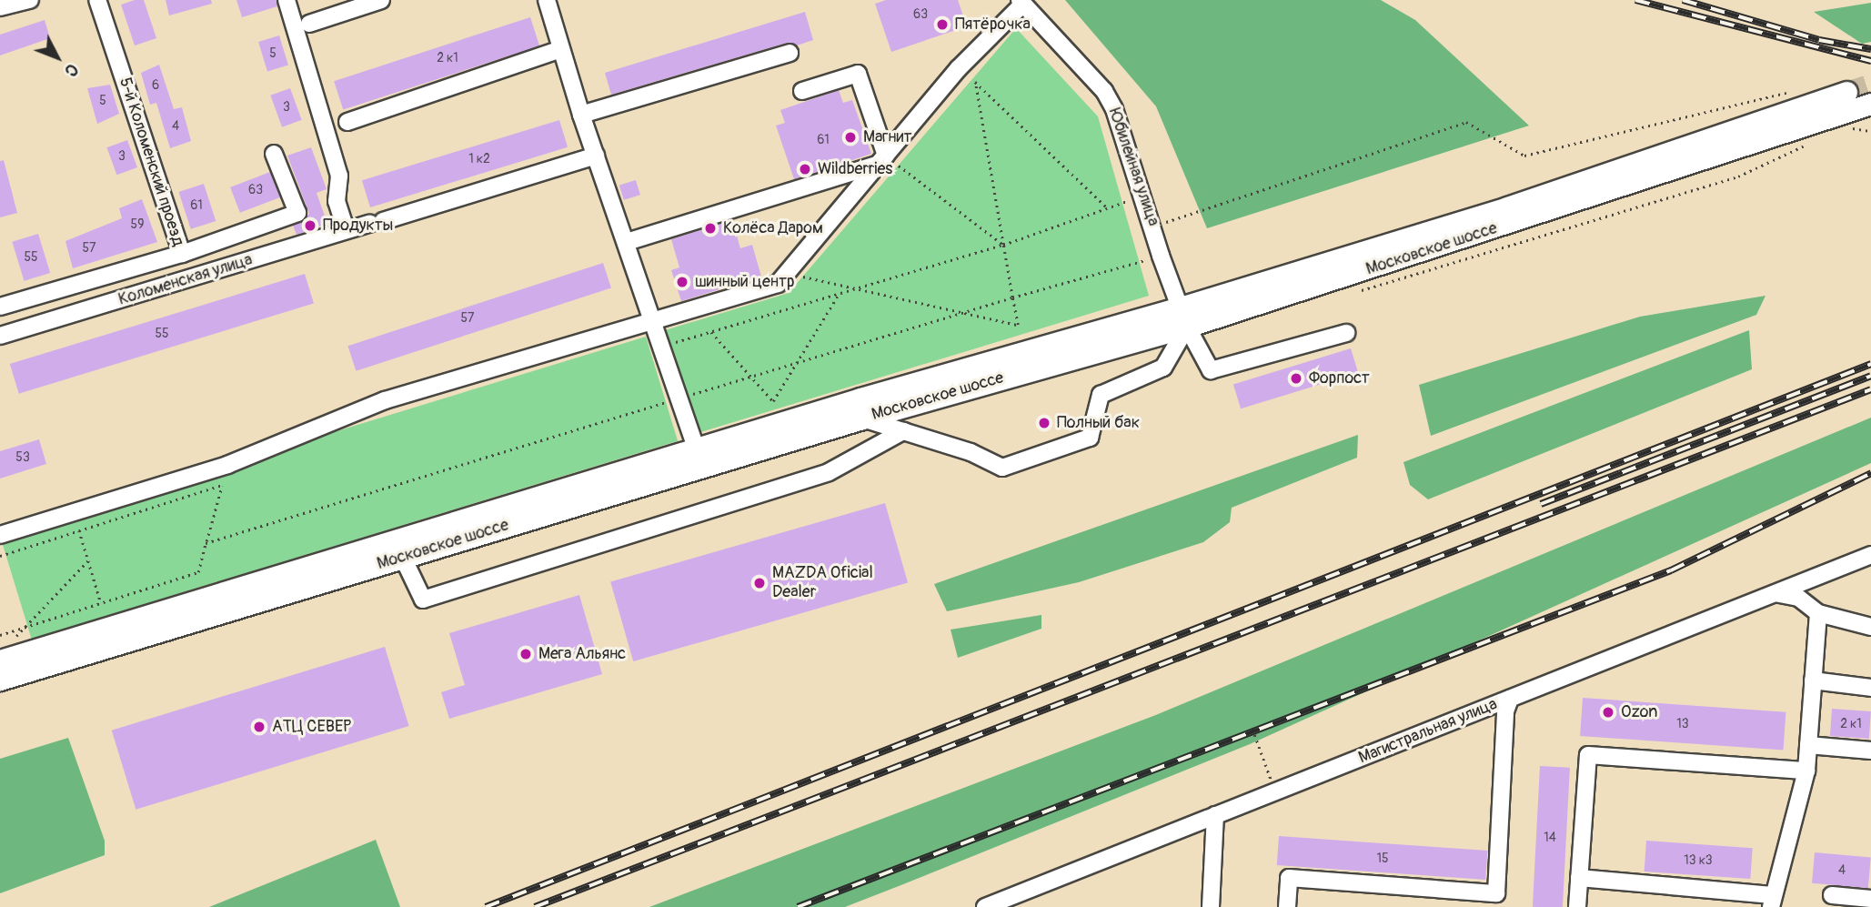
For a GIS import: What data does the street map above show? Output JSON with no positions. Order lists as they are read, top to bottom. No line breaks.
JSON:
{"streets":{"main road":["Московское шоссе"],"street":["5-й Коломенский проезд","Юбилейная улица","Коломенская улица","Магистральная улица"]},"crossings":[["Юбилейная улица","Московское шоссе"]],"places":["Пятёрочка","Магнит","Wildberries","Продукты","Колёса Даром","шинный центр","Форпост","Полный бак","MAZDA Oficial Dealer","Мега Альянс","Ozon","АТЦ СЕВЕР"],"house_numbers":["63","5","2 к1","6","5","3","4","61","3","1 к2","63","61","59","57","55","57","55","53","13","2 к1","14","15","13 к3","4"],"north":"bottom right"}
